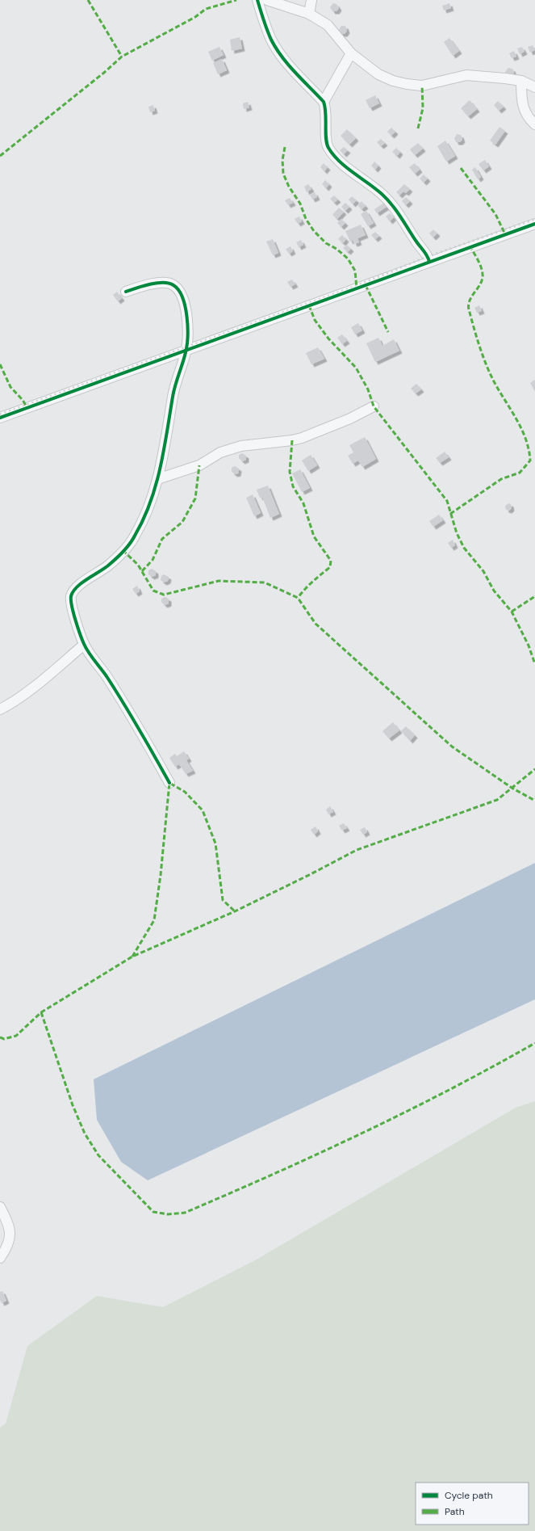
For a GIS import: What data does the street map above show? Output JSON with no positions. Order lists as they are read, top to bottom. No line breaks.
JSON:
{"legend":["Cycle path","Path"]}
